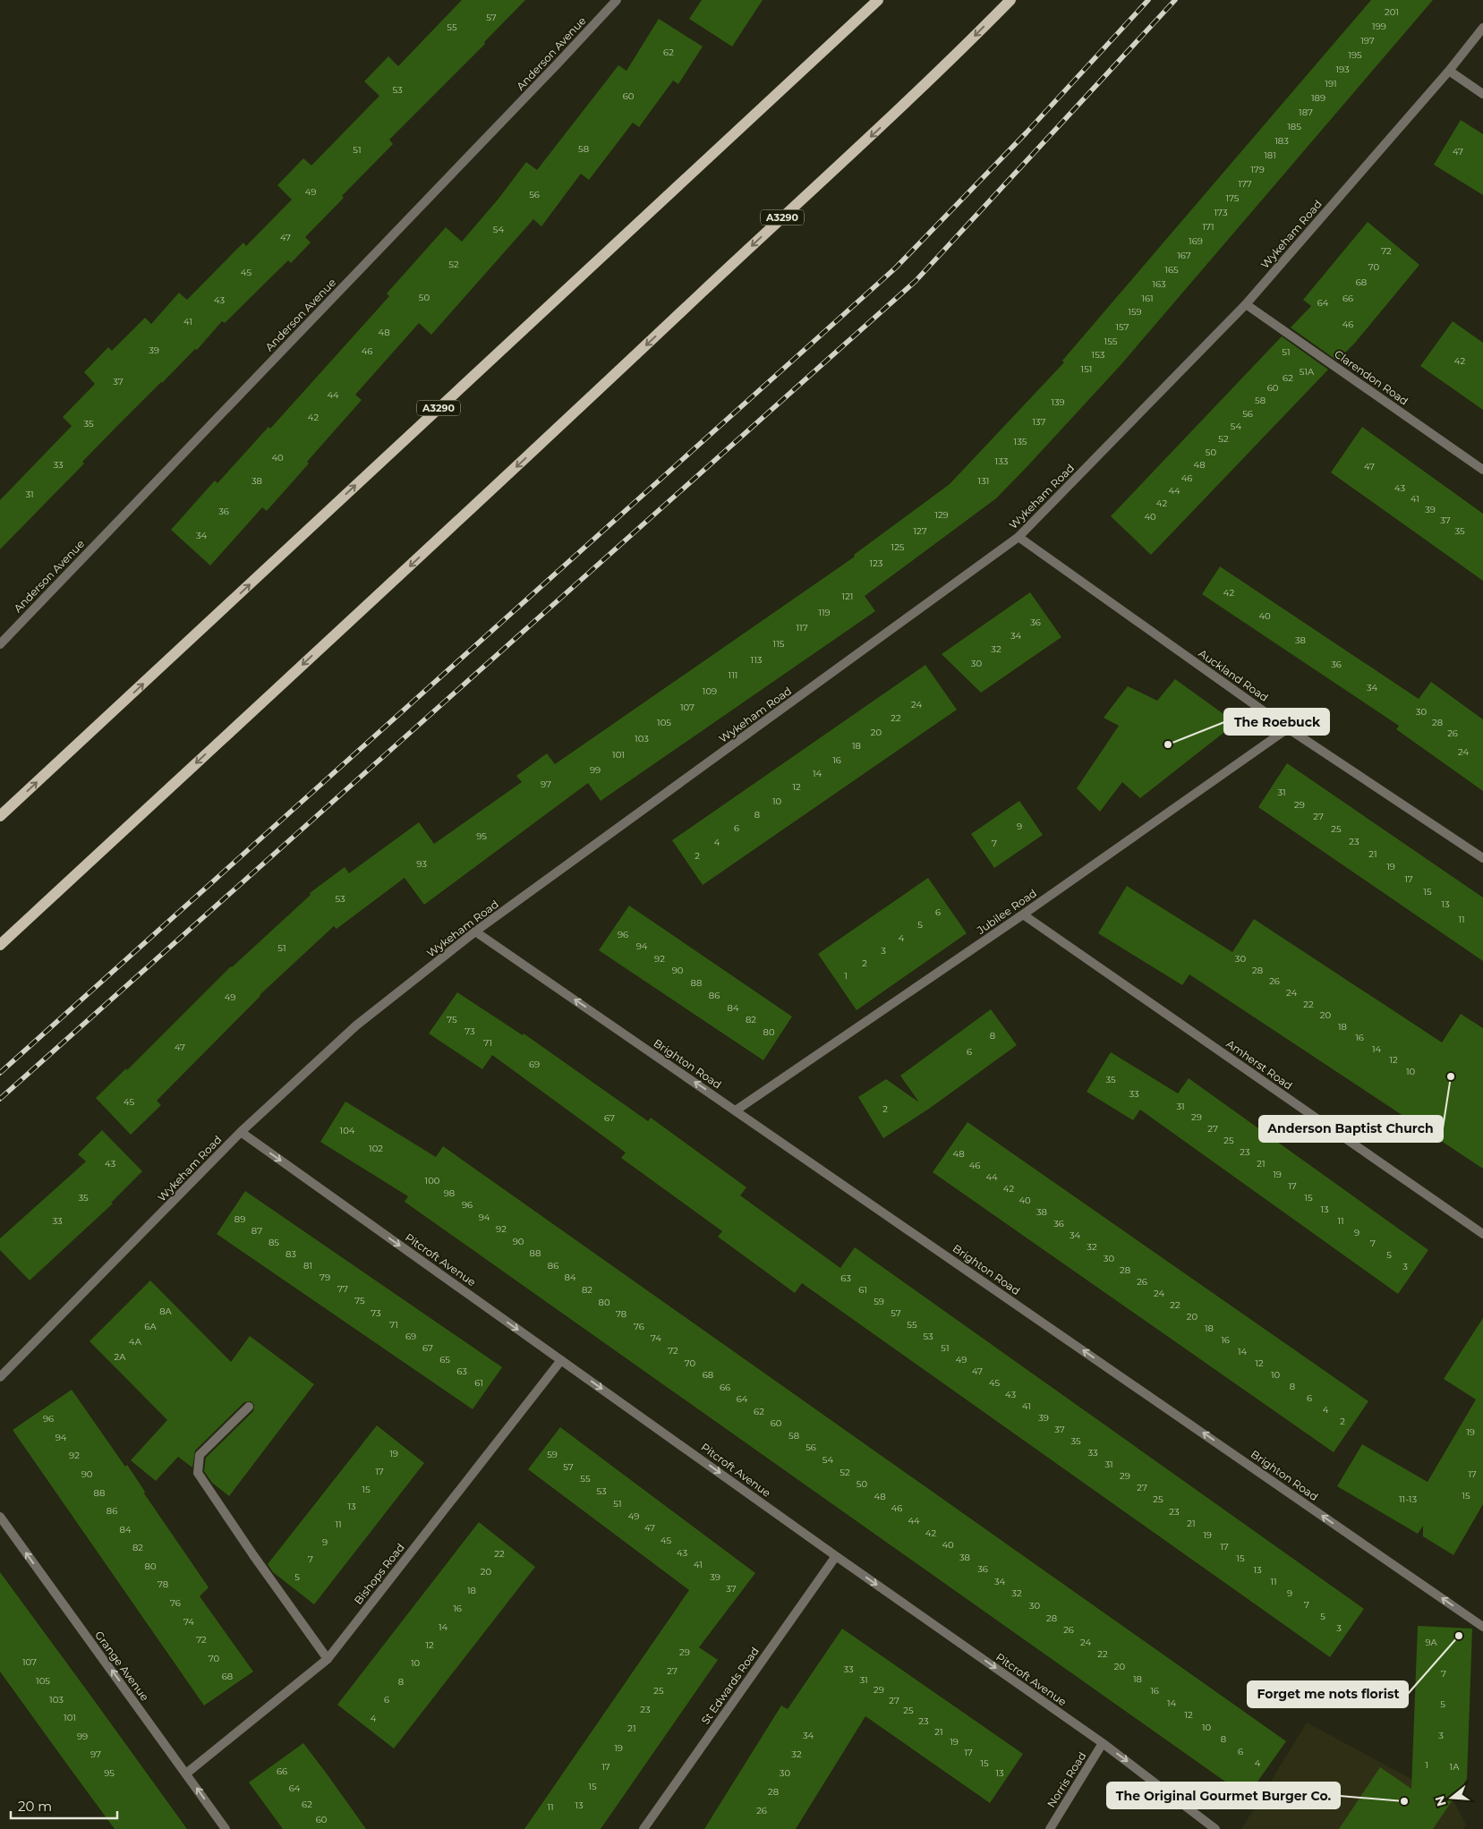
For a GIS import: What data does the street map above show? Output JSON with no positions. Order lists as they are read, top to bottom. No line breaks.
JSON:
{"streets":{"main road":["A3290"],"street":["Anderson Avenue","Wykeham Road","Clarendon Road","Auckland Road","Jubilee Road","Brighton Road","Amherst Road","Pitcroft Avenue","Bishops Road","Grange Avenue","St Edwards Road","Norris Road"]},"crossings":[["Wykeham Road","Clarendon Road"],["Wykeham Road","Auckland Road"],["Wykeham Road","Brighton Road"],["Wykeham Road","Pitcroft Avenue"],["Auckland Road","Jubilee Road"],["Jubilee Road","Brighton Road"],["Jubilee Road","Amherst Road"],["Pitcroft Avenue","Bishops Road"],["Pitcroft Avenue","St Edwards Road"],["Pitcroft Avenue","Norris Road"],["Bishops Road","Grange Avenue"]],"one_way":["Brighton Road","Pitcroft Avenue","Grange Avenue"],"places":["The Roebuck","Anderson Baptist Church","Forget me nots florist","The Original Gourmet Burger Co."],"house_numbers":["201","57","199","55","197","62","195","193","191","53","60","189","187","185","183","58","51","47","181","179","177","49","56","175","173","171","54","47","169","72","167","52","70","165","45","68","163","50","161","66","43","64","159","41","46","157","48","155","39","46","51","153","42","151","51A","62","37","60","44","58","139","56","42","137","35","54","52","135","50","40","133","33","48","47","46","38","131","43","44","31","41","42","39","36","129","40","37","127","35","34","125","123","42","121","119","40","36","117","34","38","115","32","113","30","36","111","34","109","24","107","30","22","105","28","20","26","103","18","24","101","16","99","14","97","12","31","10","29","8","27","9","6","25","95","23","4","7","21","2","93","19","17","15","53","13","6","11","5","96","4","94","51","3","92","30","2","90","28","1","26","88","24","86","49","22","84","20","75","82","18","73","80","8","16","71","47","14","6","12","69","10","35","33","45","31","2","29","67","27","104","25","102","23","48","43","21","46","19","44","100","17","42","98","35","15","40","96","13","38","94","89","33","11","36","92","87","9","34","90","85","7","32","88","83","5","30","81","86","3","28","79","84","63","26","77","82","61","24","75","59","80","22","8A","73","57","78","20","71","55","6A","76","18","69","53","74","16","4A","67","51","72","14","2A","65","49","70","12","63","47","68","10","61","45","8","66","43","6","64","41","4","62","39","96","2","60","37","19","58","94","35","56","33","19","59","92","54","31","57","17","52","90","17","29","55","50","27","15","53","88","15","48","25","11-13","51","13","46","86","23","49","44","21","11","47","84","42","19","45","9","40","17","82","43","22","38","15","7","41","80","36","13","20","5","39","34","11","78","37","18","32","9","76","7","30","16","5","28","74","14","3","26","72","24","9A","12","29","22","70","107","10","20","33","27","7","68","18","31","105","8","29","25","16","103","6","27","14","5","23","25","12","101","4","23","10","21","21","34","3","99","8","19","19","6","17","97","32","15","4","1","17","1A","66","95","30","13","15","64","28","62","13","11","26","60"],"scale_bar":"20 m","north":"left"}
